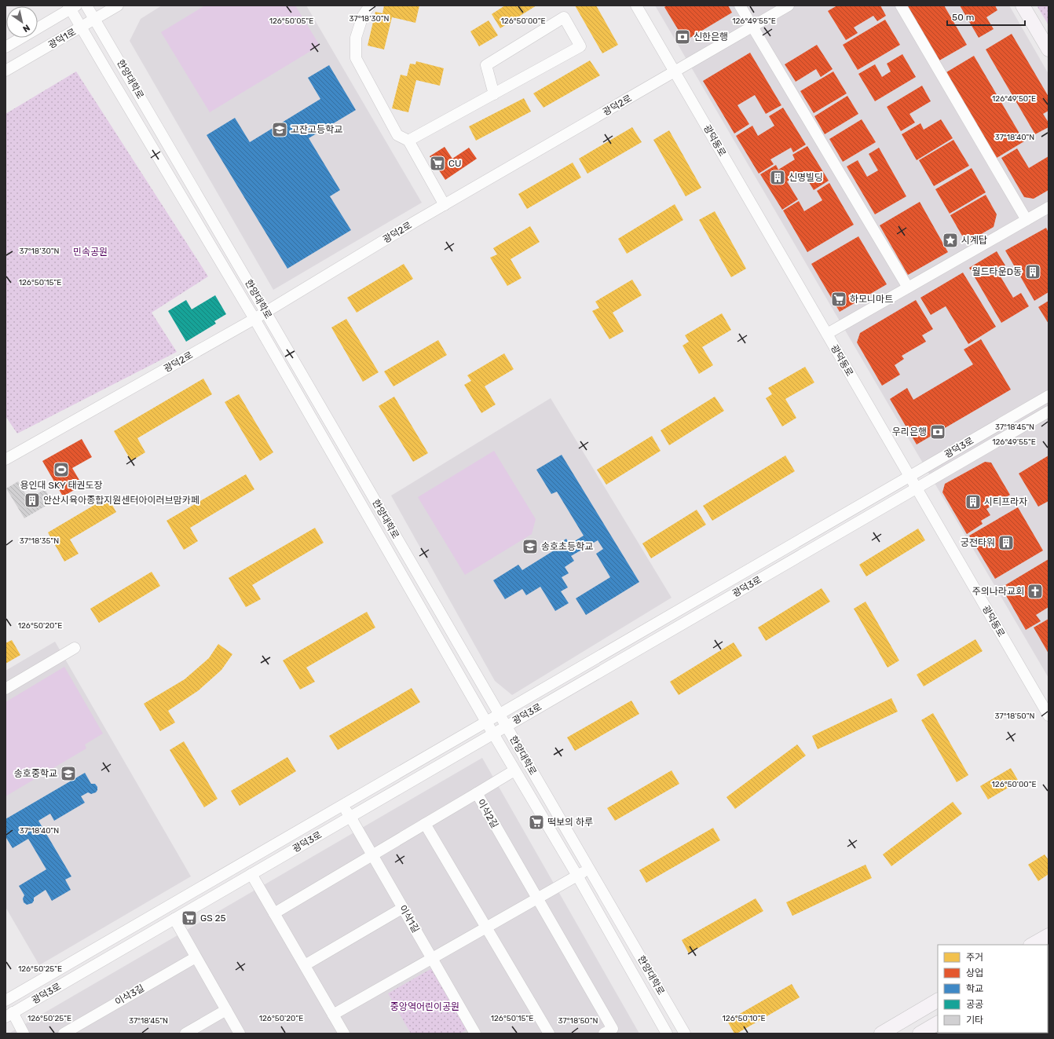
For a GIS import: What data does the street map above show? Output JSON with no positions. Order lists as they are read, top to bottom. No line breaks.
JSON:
{"streets":{"street":["광덕1로","한양대학로","광덕2로","광덕동로","광덕3로","이삭2길","이삭1길","이삭3길"]},"crossings":[["광덕1로","한양대학로"],["한양대학로","광덕2로"],["한양대학로","광덕3로"],["광덕2로","광덕동로"],["광덕동로","광덕3로"],["광덕3로","이삭1길"],["이삭2길","이삭1길"]],"parks":["민속공원","중앙역어린이공원"],"places":{"bank":["신한은행","우리은행"],"school or university":["고잔고등학교","송호초등학교","송호중학교"],"supermarket":["CU","하모니마트","떡보의 하루","GS 25"],"building":["신명빌딩","월드타운D동","안산시육아종합지원센터아이러브맘카페","시티프라자","궁전타워"],"place":["시계탑"],"sports":["용인대 SKY 태권도장"],"church":["주의나라교회"]},"legend":["주거","상업","학교","공공","기타"],"scale_bar":"50 m","north":"bottom right","coordinates":["37°18'30\"N","126°50'05\"E","126°50'00\"E","126°49'55\"E","126°49'50\"E","37°18'40\"N","126°50'15\"E","37°18'45\"N","37°18'35\"N","126°50'20\"E","37°18'50\"N","126°50'25\"E","126°50'10\"E"]}
